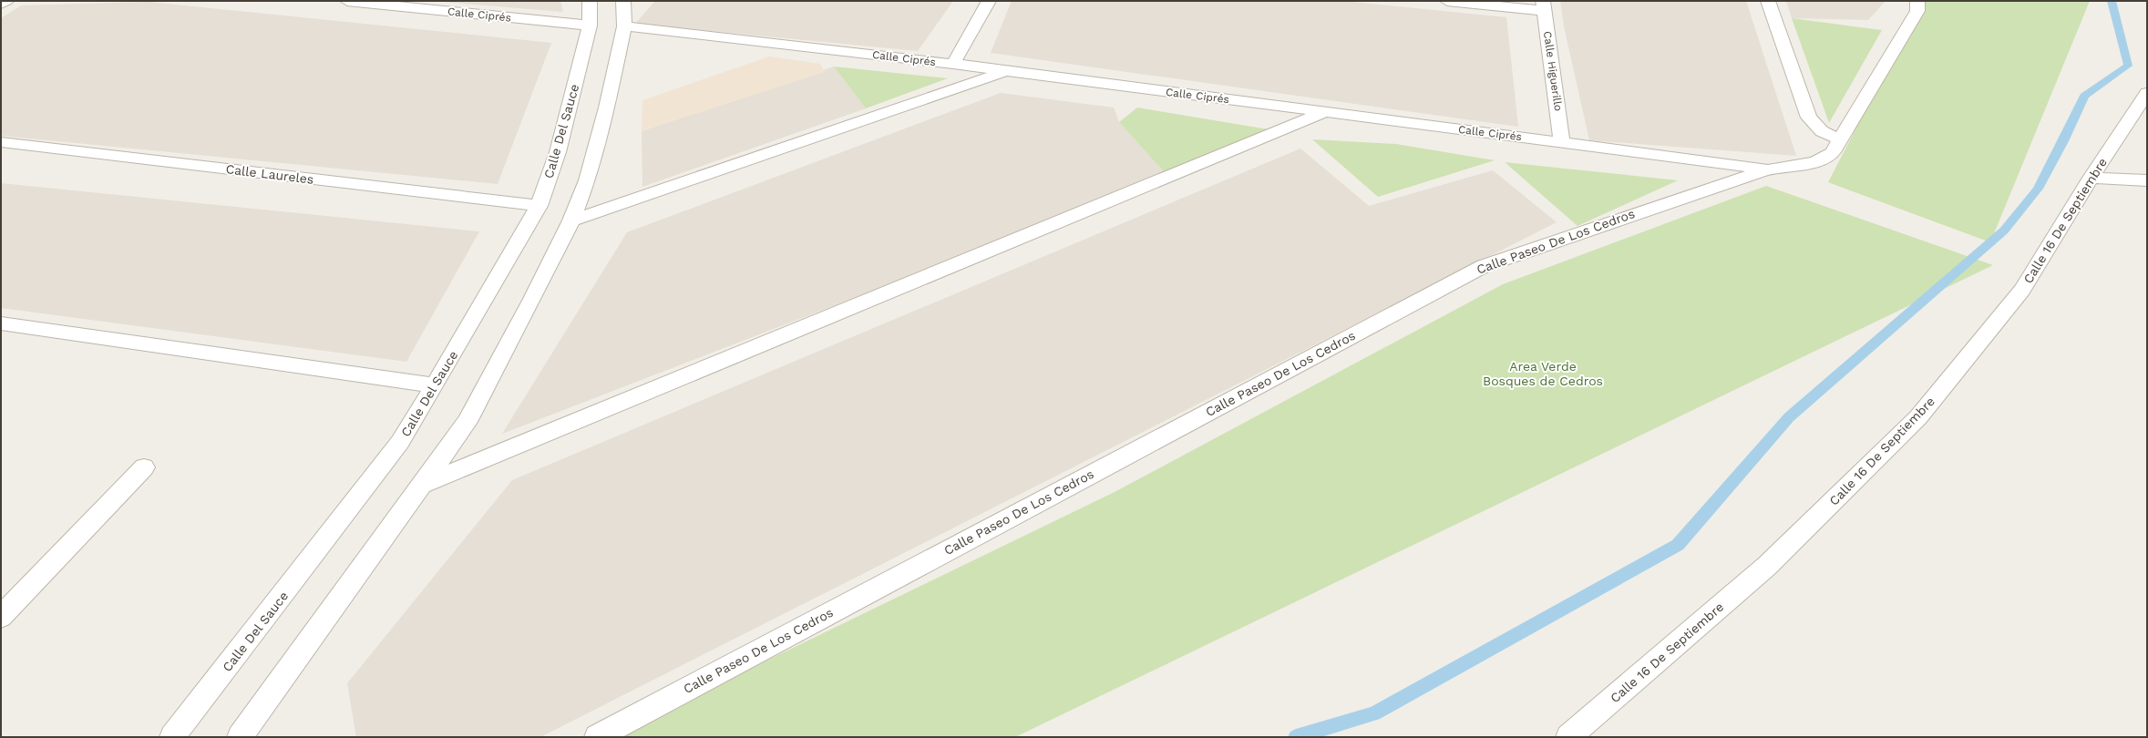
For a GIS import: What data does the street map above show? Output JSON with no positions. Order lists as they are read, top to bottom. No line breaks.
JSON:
{"streets":{"street":["Calle Ciprés","Calle Higuerillo","Calle Del Sauce","Calle Laureles","Calle 16 De Septiembre","Calle Paseo De Los Cedros"]},"crossings":[["Calle Ciprés","Calle Higuerillo"],["Calle Ciprés","Calle Del Sauce"],["Calle Ciprés","Calle Paseo De Los Cedros"],["Calle Del Sauce","Calle Laureles"]],"parks":["Area Verde Bosques de Cedros"]}
